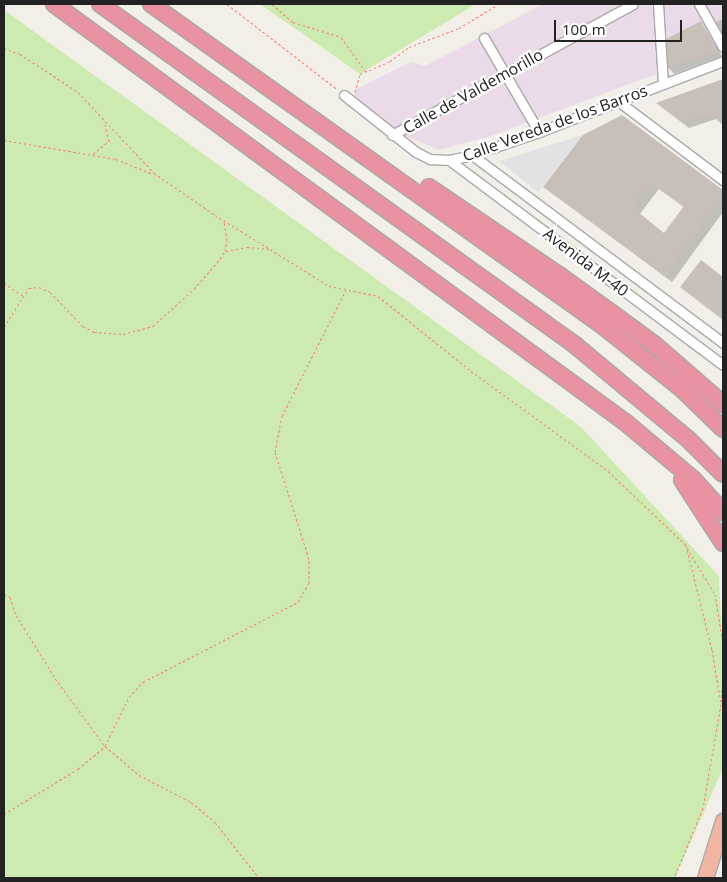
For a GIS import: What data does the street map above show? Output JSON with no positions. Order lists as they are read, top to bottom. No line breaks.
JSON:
{"streets":{"street":["Calle de Valdemorillo","Calle Vereda de los Barros","Avenida M-40"]},"crossings":[["Calle de Valdemorillo","Calle Vereda de los Barros"],["Calle Vereda de los Barros","Avenida M-40"]],"scale_bar":"100 m"}
